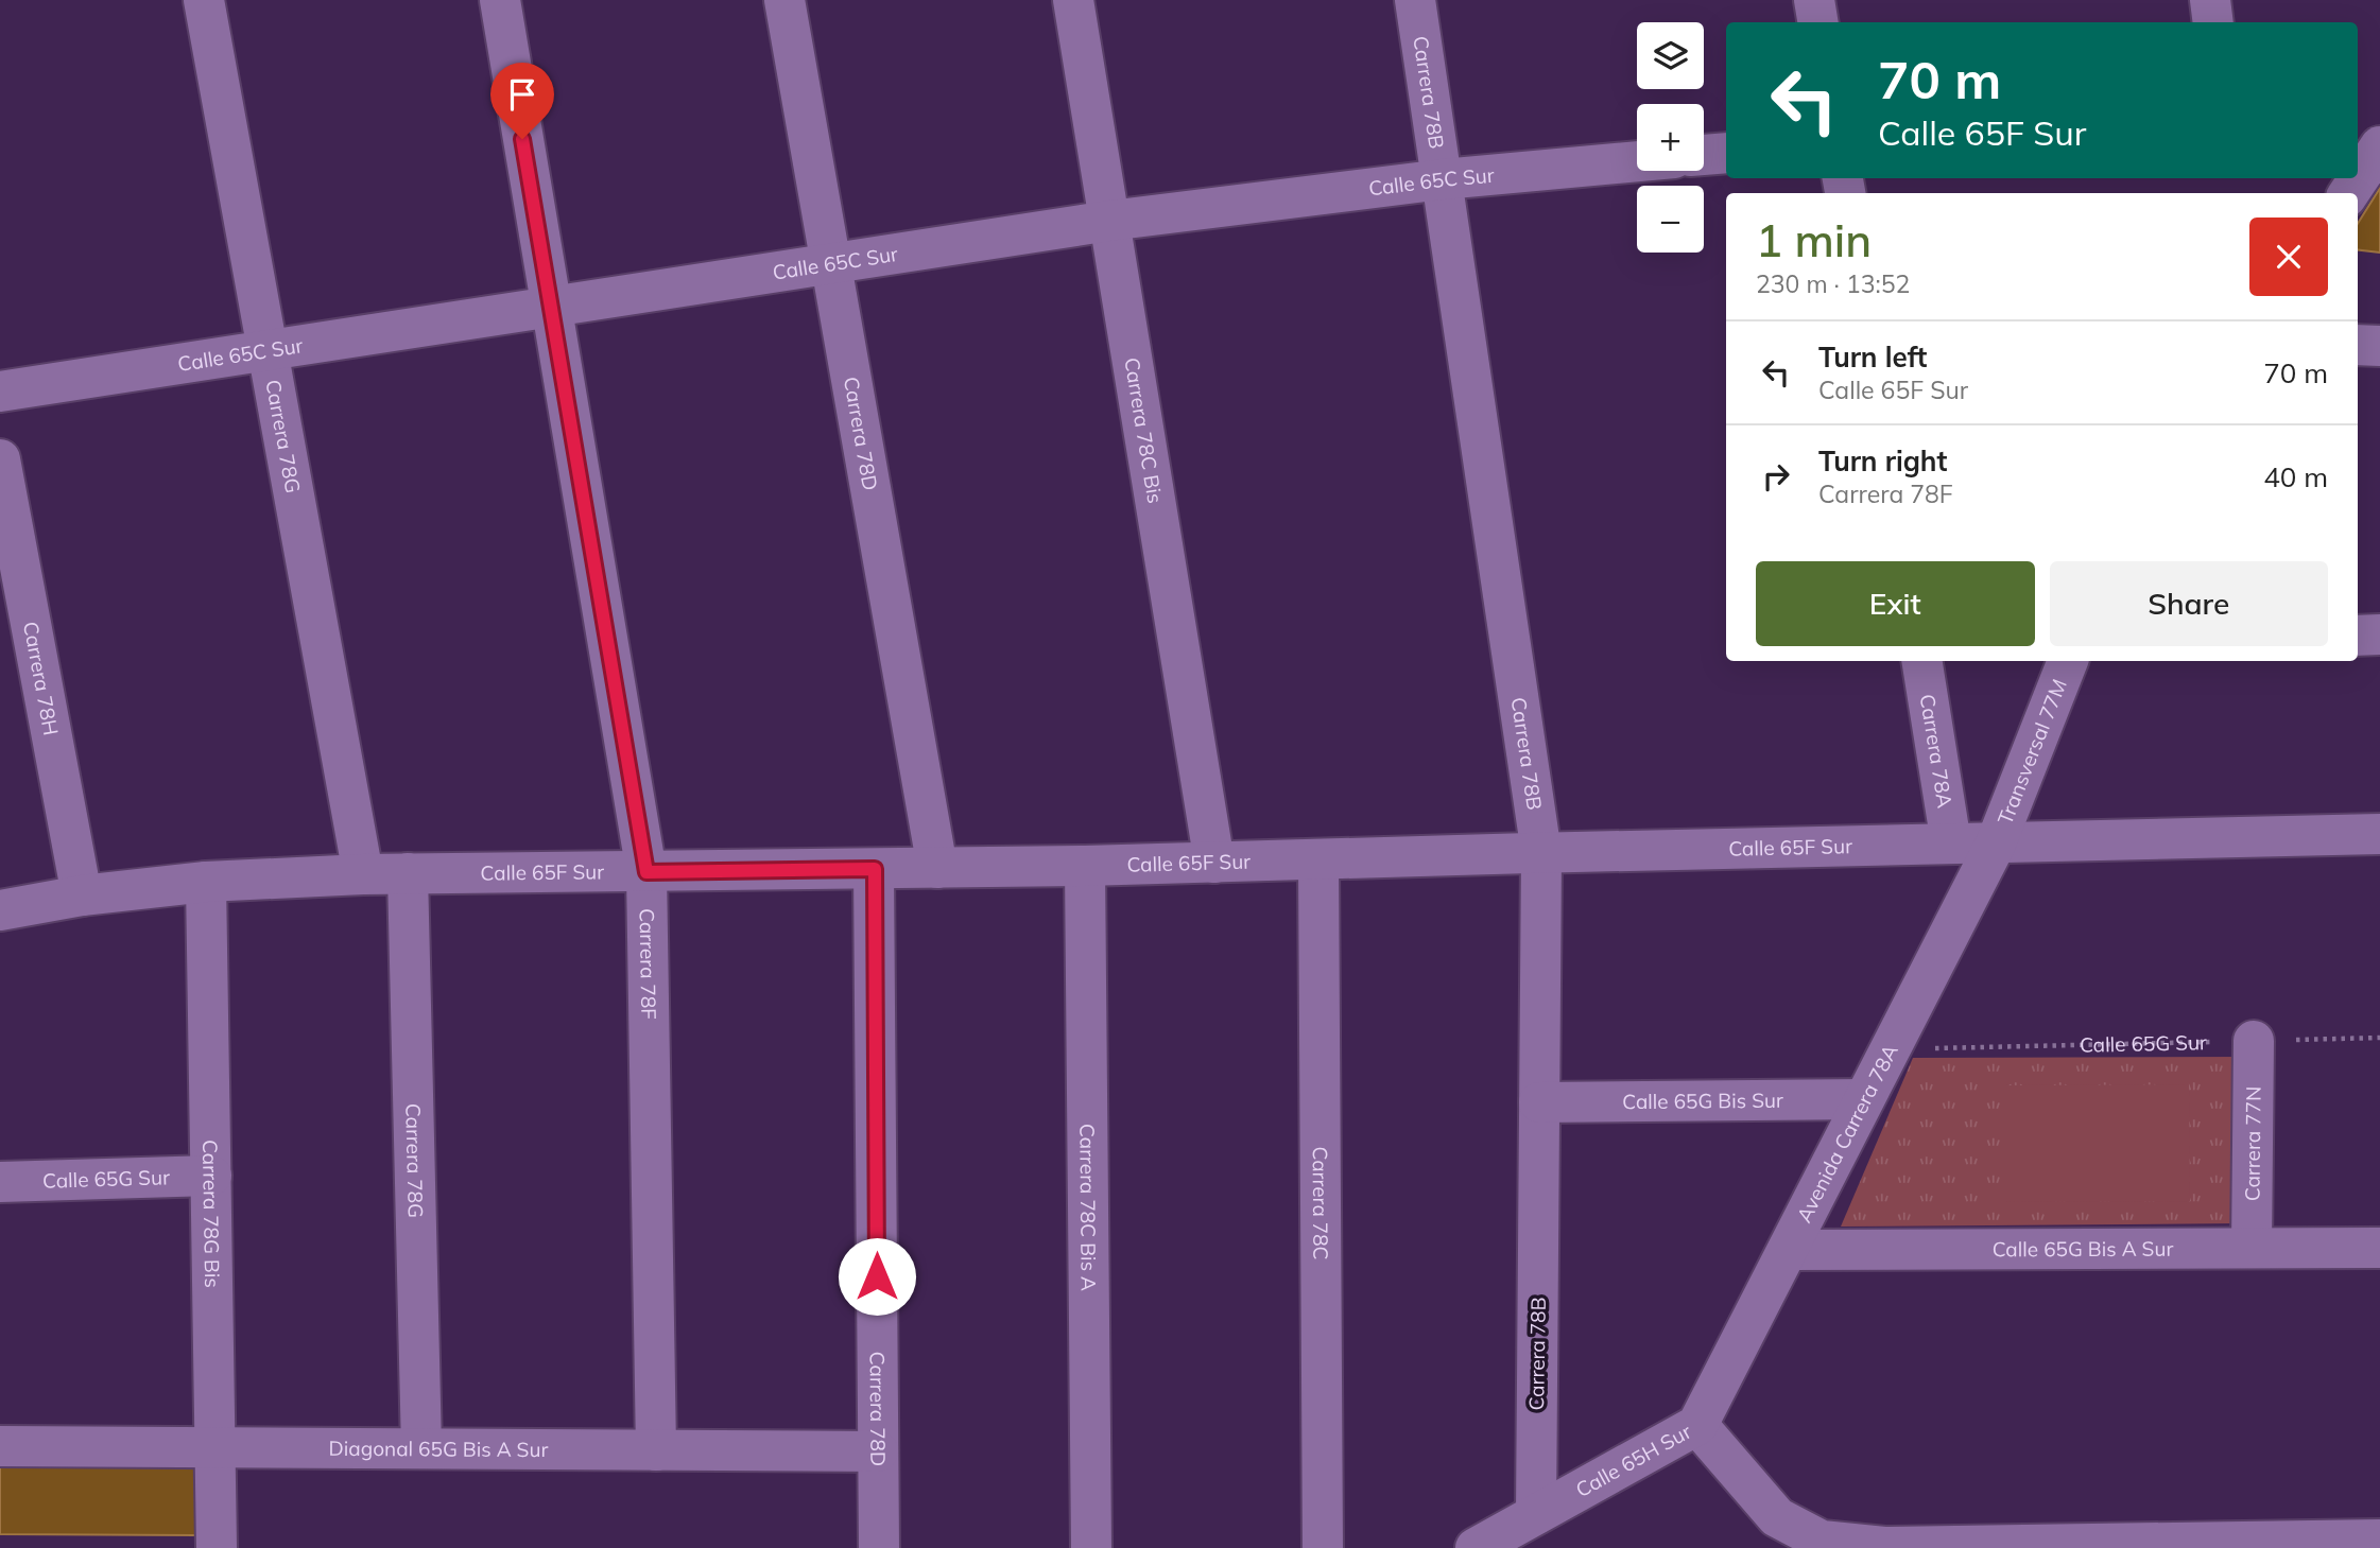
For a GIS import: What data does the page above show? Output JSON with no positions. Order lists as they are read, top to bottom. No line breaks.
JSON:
{"streets":{"street":["Carrera 78B","Calle 65C Sur","Carrera 78C Bis","Carrera 78D","Carrera 78G","Carrera 78H","Carrera 78A","Transversal 77M","Calle 65F Sur","Carrera 78F","Calle 65G Sur","Calle 65G Bis Sur","Avenida Carrera 78A","Carrera 77N","Carrera 78C","Carrera 78C Bis A","Carrera 78G Bis","Calle 65G Bis A Sur","Diagonal 65G Bis A Sur","Calle 65H Sur"]},"crossings":[["Carrera 78B","Calle 65C Sur"],["Carrera 78B","Calle 65F Sur"],["Carrera 78B","Calle 65G Bis Sur"],["Carrera 78B","Calle 65H Sur"],["Calle 65C Sur","Carrera 78C Bis"],["Calle 65C Sur","Carrera 78D"],["Calle 65C Sur","Carrera 78G"],["Calle 65C Sur","Carrera 78F"],["Carrera 78C Bis","Calle 65F Sur"],["Carrera 78D","Calle 65F Sur"],["Carrera 78D","Diagonal 65G Bis A Sur"],["Carrera 78G","Calle 65F Sur"],["Carrera 78G","Diagonal 65G Bis A Sur"],["Carrera 78H","Calle 65F Sur"],["Carrera 78A","Calle 65F Sur"],["Transversal 77M","Calle 65F Sur"],["Transversal 77M","Avenida Carrera 78A"],["Calle 65F Sur","Carrera 78F"],["Calle 65F Sur","Avenida Carrera 78A"],["Calle 65F Sur","Carrera 78C"],["Calle 65F Sur","Carrera 78C Bis A"],["Calle 65F Sur","Carrera 78G Bis"],["Carrera 78F","Diagonal 65G Bis A Sur"],["Calle 65G Sur","Carrera 77N"],["Calle 65G Sur","Carrera 78G Bis"],["Calle 65G Bis Sur","Avenida Carrera 78A"],["Avenida Carrera 78A","Calle 65G Bis A Sur"],["Avenida Carrera 78A","Calle 65H Sur"],["Carrera 77N","Calle 65G Bis A Sur"],["Carrera 78G Bis","Diagonal 65G Bis A Sur"]],"page":{"map_buttons":["+","−"],"turn":["70 m","Calle 65F Sur"],"heading":["1 min","230 m · 13:52"],"list":[{"name":"Turn left","note":"Calle 65F Sur","value":"70 m"},{"name":"Turn right","note":"Carrera 78F","value":"40 m"}],"buttons":["Exit","Share"]}}
